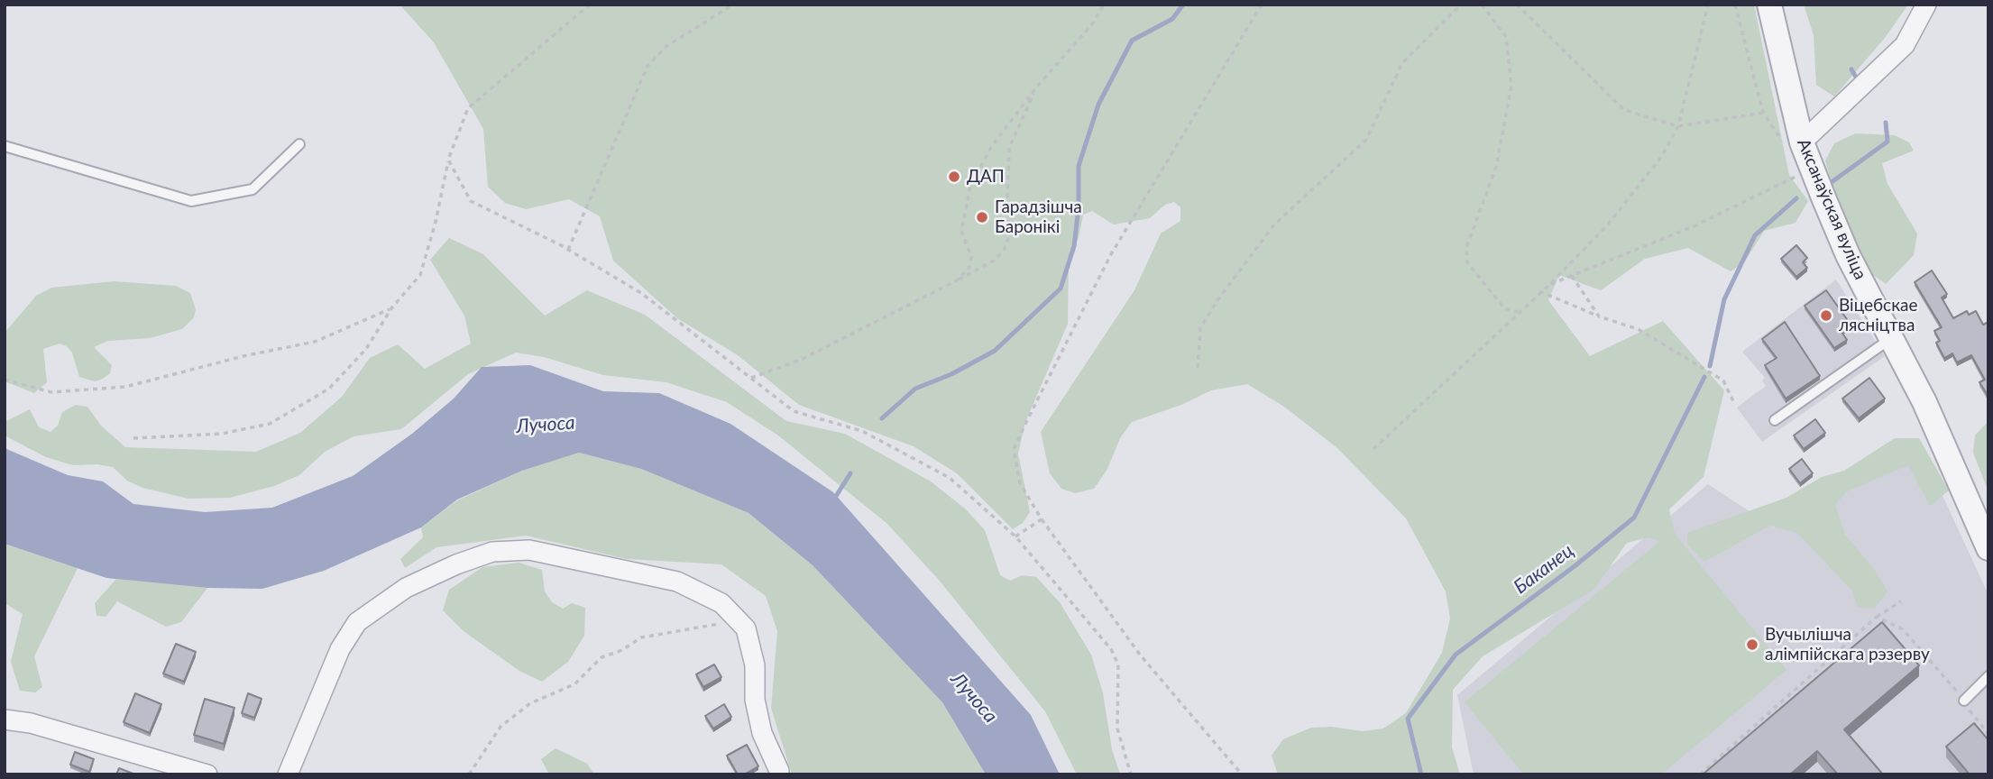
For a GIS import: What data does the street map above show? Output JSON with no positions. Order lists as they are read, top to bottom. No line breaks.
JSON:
{"streets":{"street":["Аксанаўская вуліца"]},"water":["Лучоса","Баканец"],"places":["ДАП","Гарадзішча Баронікі","Віцебскае лясніцтва","Вучылішча алімпійскага рэзерву"]}
